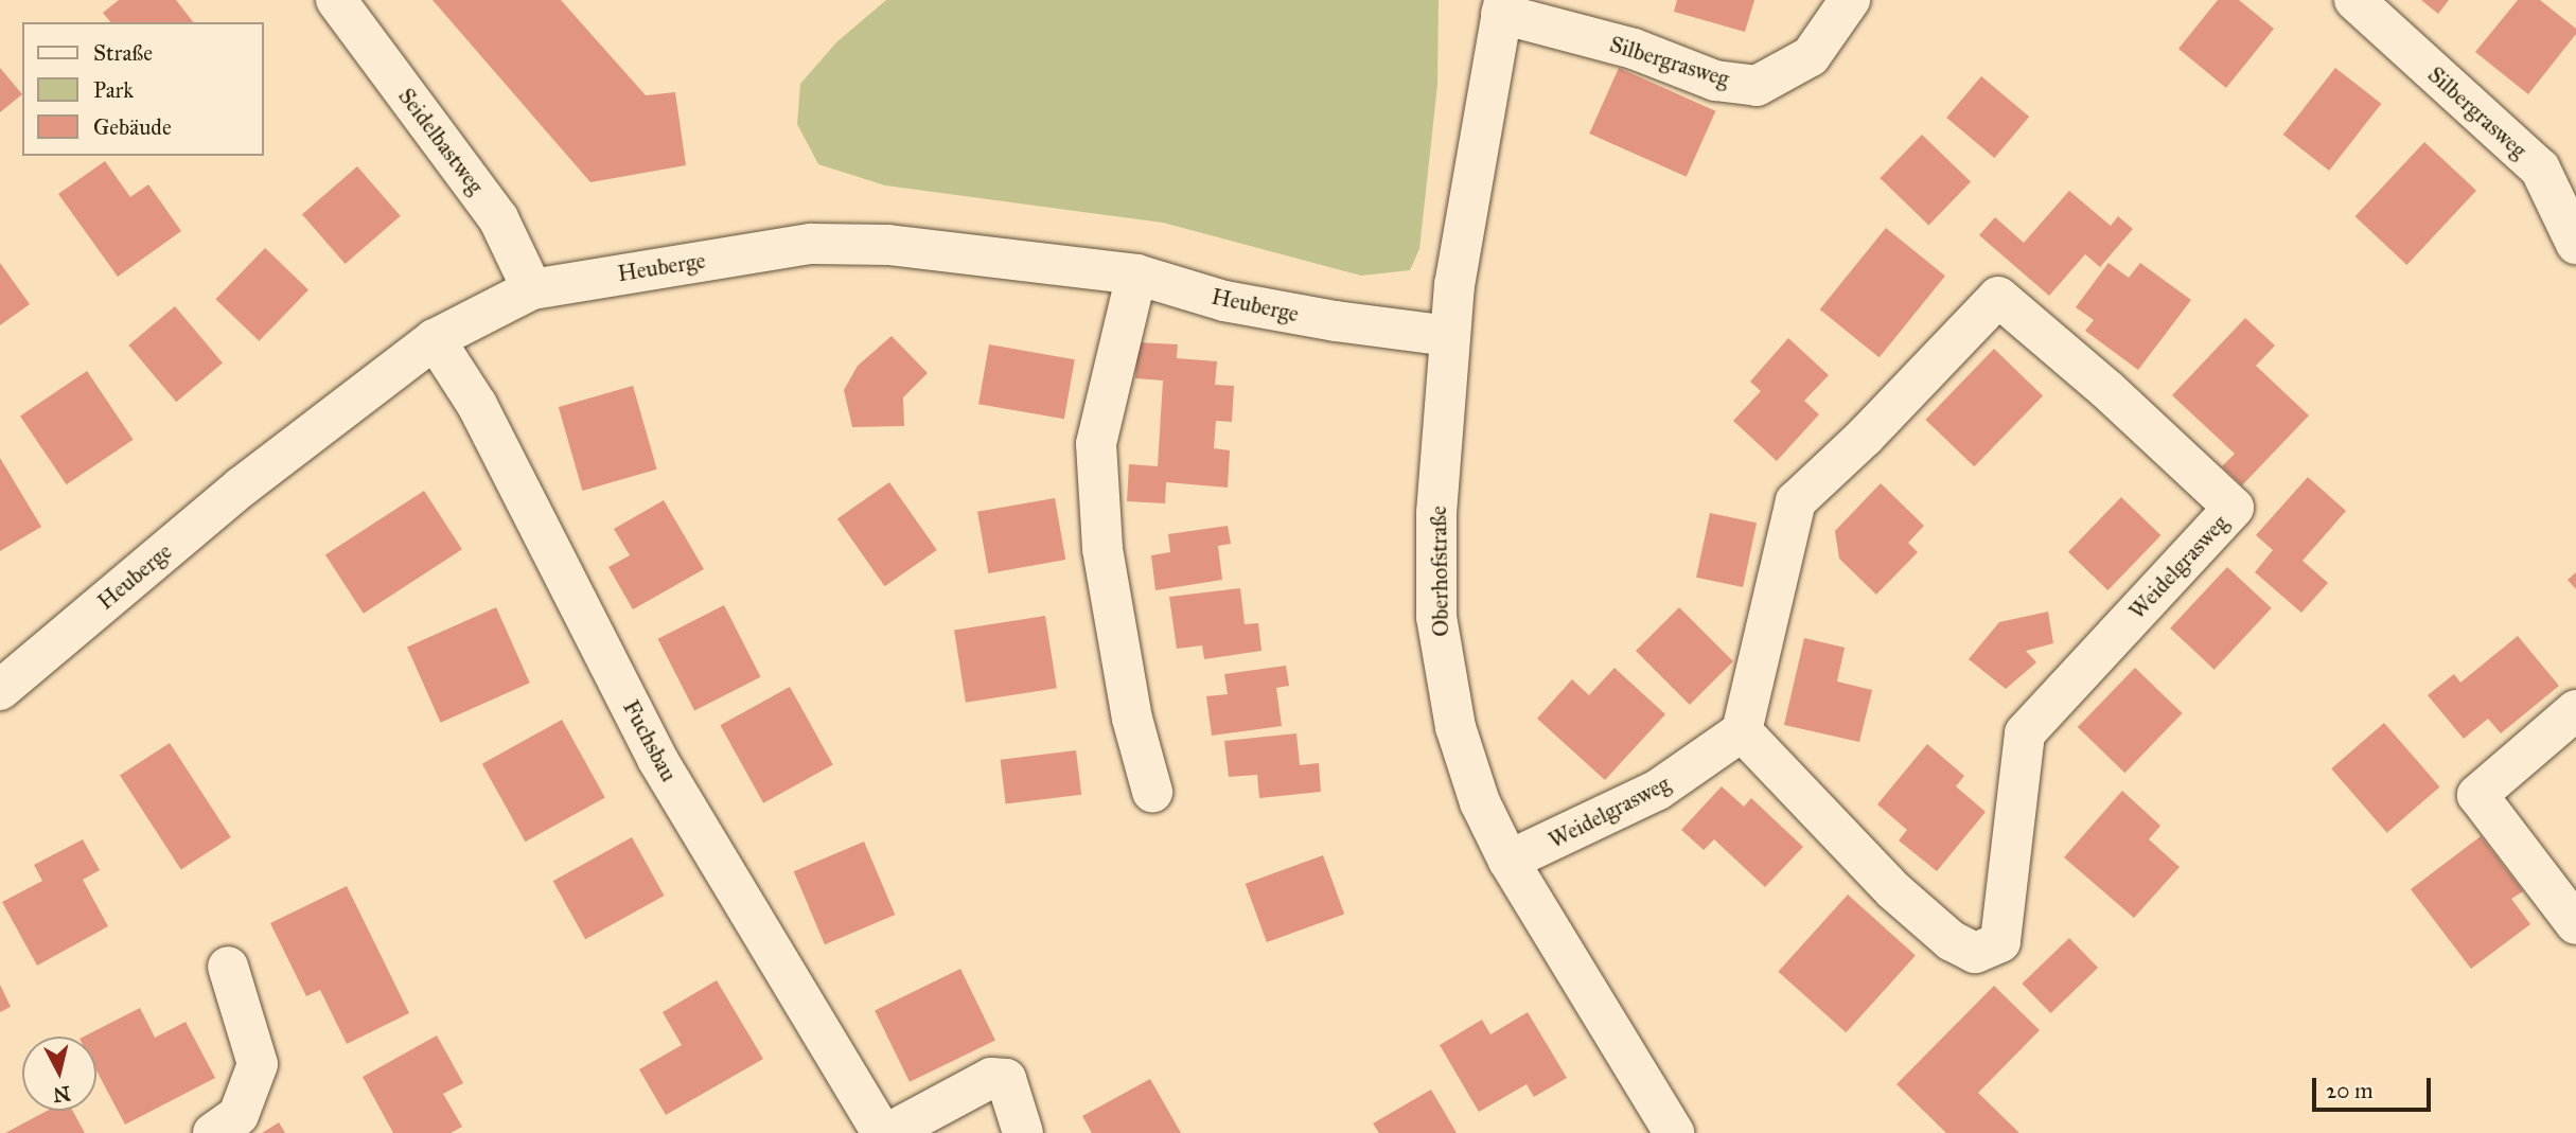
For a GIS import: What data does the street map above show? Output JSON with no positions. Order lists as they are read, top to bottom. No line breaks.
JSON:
{"streets":{"street":["Silbergrasweg","Seidelbastweg","Heuberge","Weidelgrasweg","Oberhofstraße","Fuchsbau"]},"crossings":[["Silbergrasweg","Oberhofstraße"],["Seidelbastweg","Heuberge"],["Heuberge","Oberhofstraße"],["Heuberge","Fuchsbau"],["Weidelgrasweg","Oberhofstraße"]],"legend":["Straße","Park","Gebäude"],"scale_bar":"20 m","north":"bottom"}
